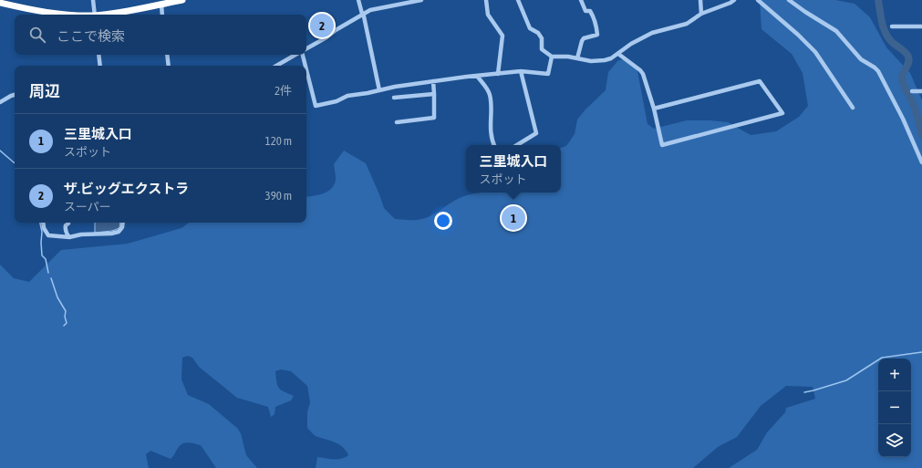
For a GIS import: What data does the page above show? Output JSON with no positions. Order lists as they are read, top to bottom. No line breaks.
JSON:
{"page":{"pins":["2","1"],"search":"ここで検索","heading":["周辺","2件"],"list":[{"mark":"1","name":"三里城入口","note":"スポット","value":"120 m"},{"mark":"2","name":"ザ.ビッグエクストラ","note":"スーパー","value":"390 m"}],"popup":["三里城入口","スポット"],"map_buttons":["+","−"]}}
